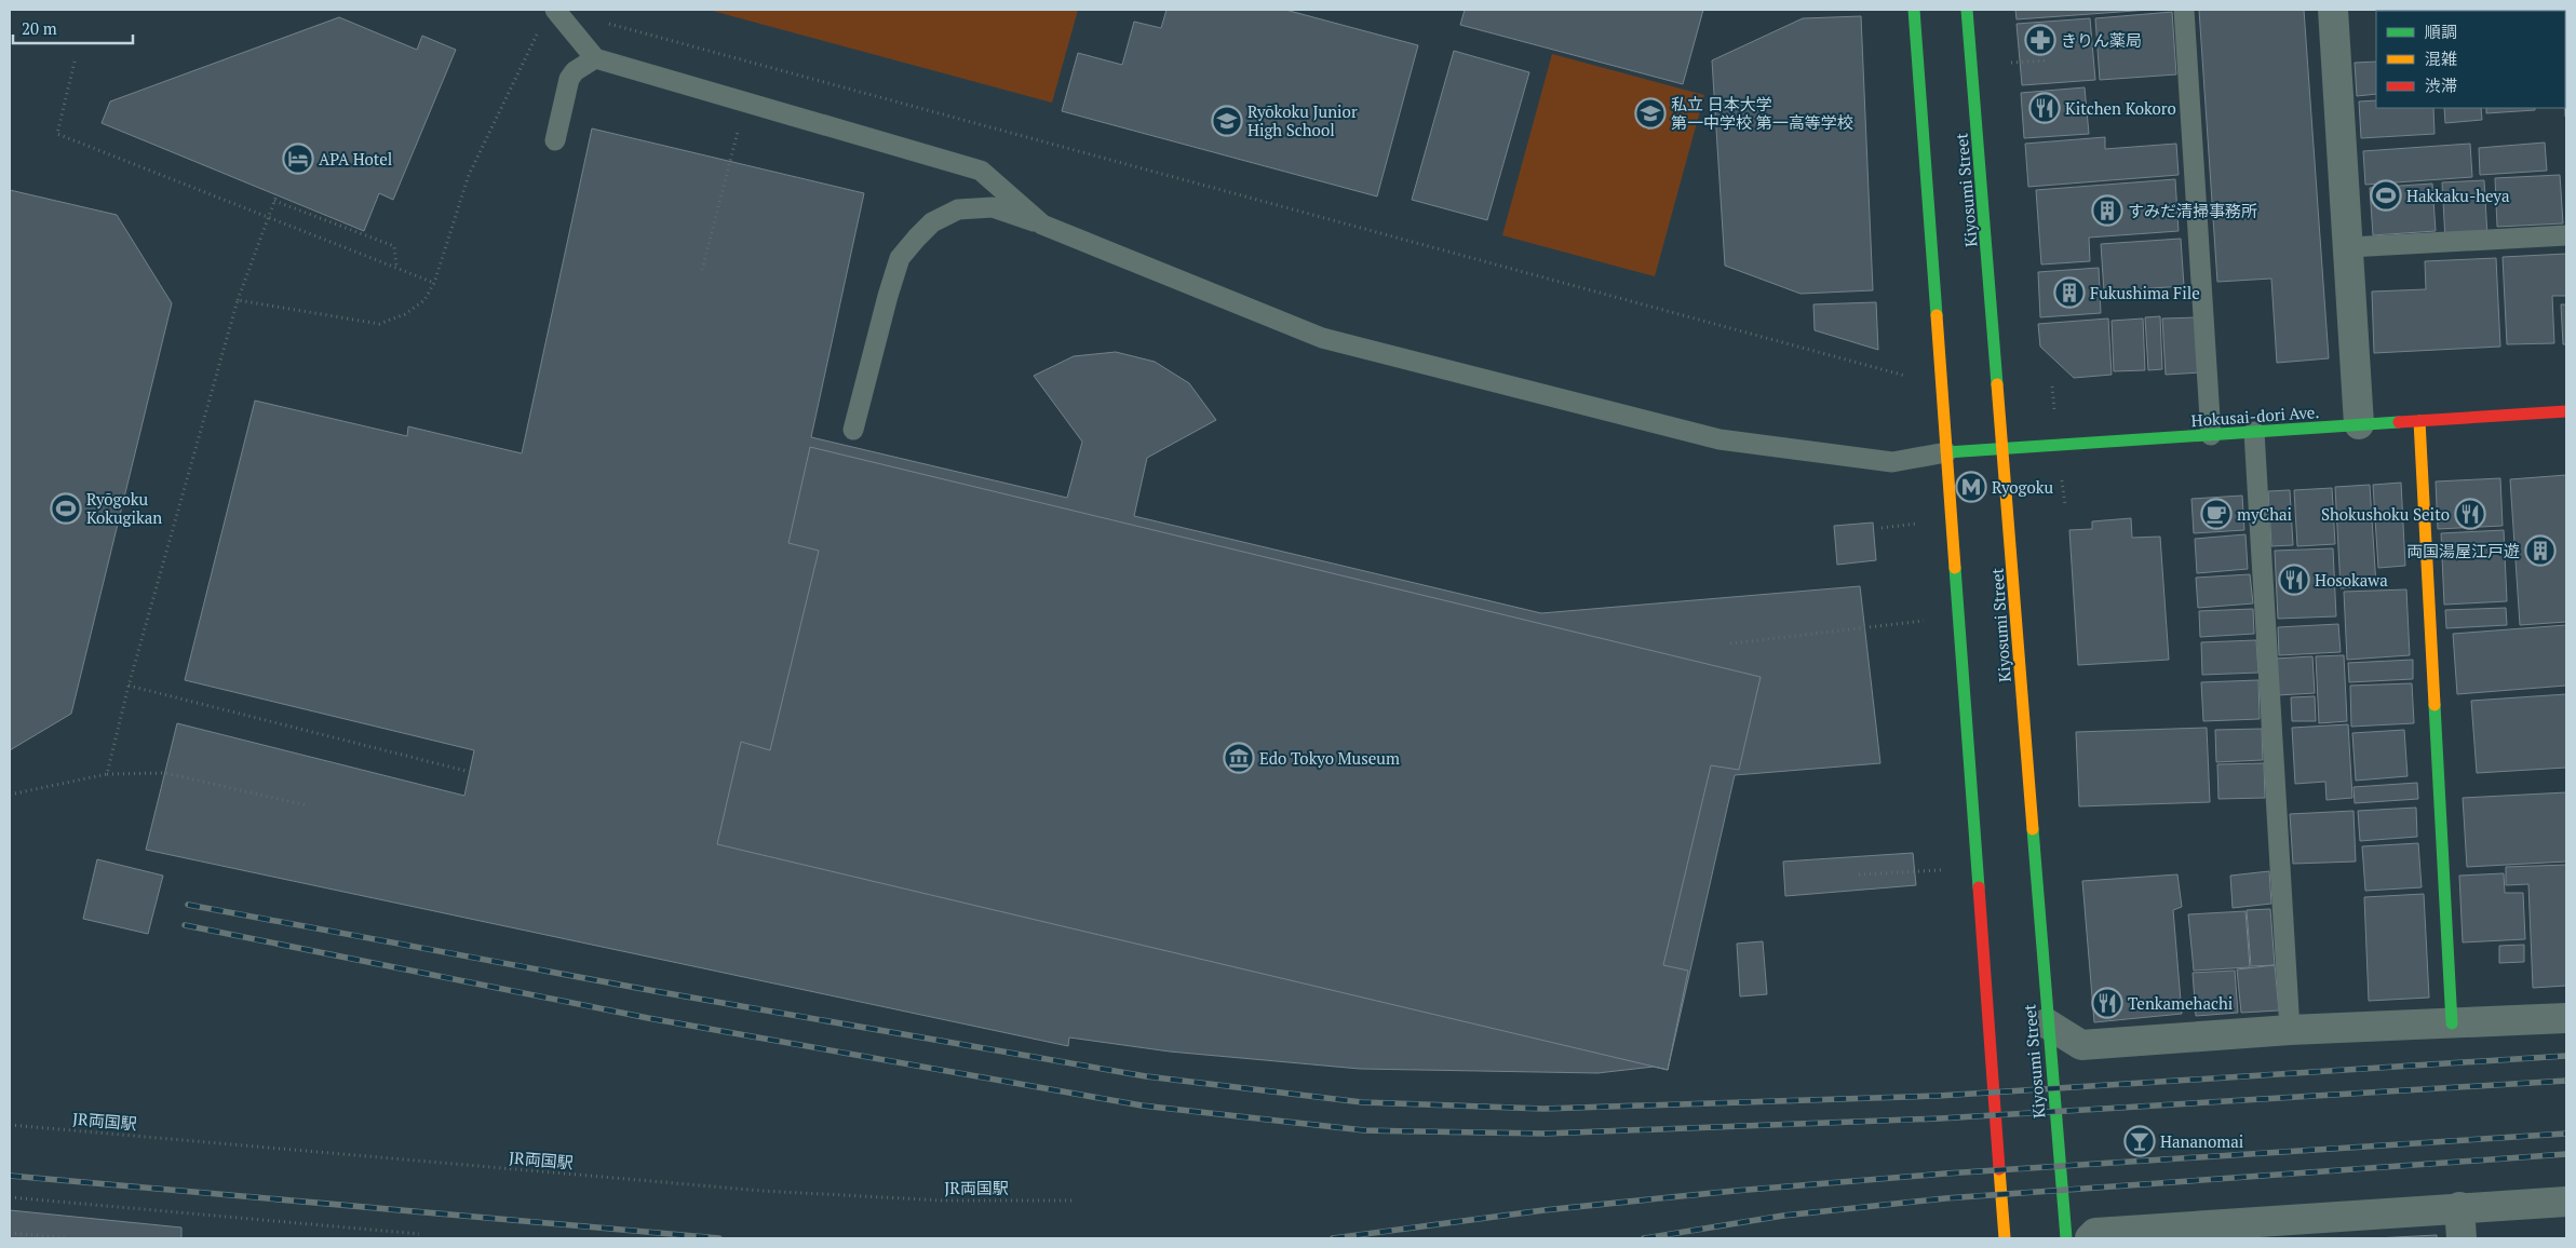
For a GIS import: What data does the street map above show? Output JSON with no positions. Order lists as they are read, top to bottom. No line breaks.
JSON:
{"streets":{"main road":["Kiyosumi Street","Hokusai-dori Ave."],"path":["JR両国駅"]},"crossings":[["Kiyosumi Street","Hokusai-dori Ave."]],"places":{"pharmacy":["きりん薬局"],"restaurant":["Kitchen Kokoro","Shokushoku Seito","Hosokawa","Tenkamehachi"],"school or university":["私立 日本大学 第一中学校 第一高等学校","Ryōkoku Junior High School"],"hotel":["APA Hotel"],"sports":["Hakkaku-heya","Ryōgoku Kokugikan"],"building":["すみだ清掃事務所","Fukushima File","両国湯屋江戸遊"],"metro station":["Ryogoku"],"cafe":["myChai"],"museum":["Edo Tokyo Museum"],"bar":["Hananomai"]},"legend":["順調","混雑","渋滞"],"scale_bar":"20 m"}
